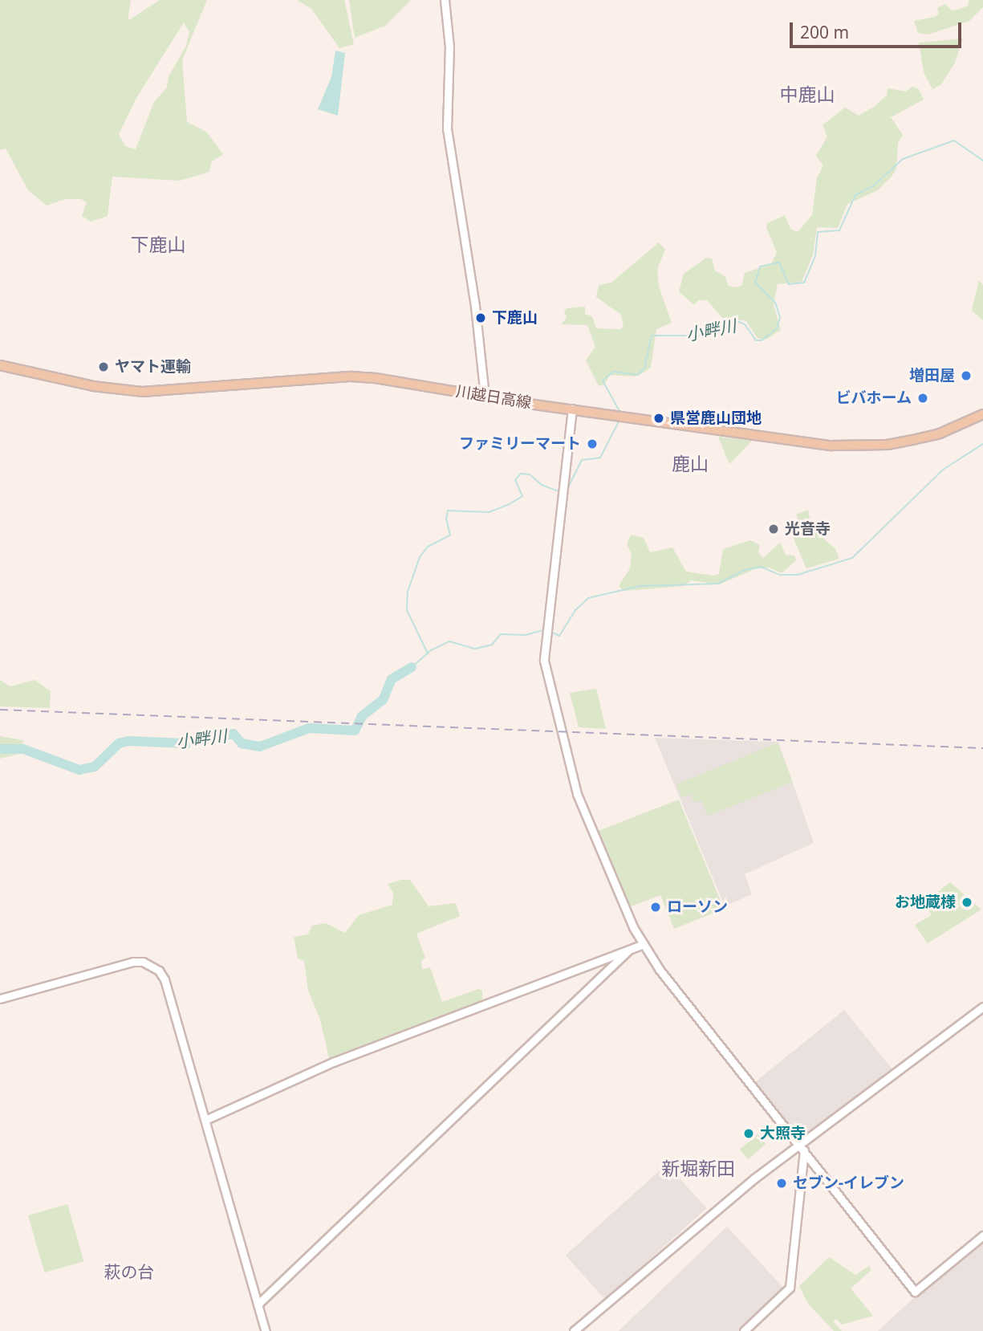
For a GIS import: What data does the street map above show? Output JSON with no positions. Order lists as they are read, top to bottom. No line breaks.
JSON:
{"streets":{"main road":["川越日高線"]},"districts":["中鹿山","下鹿山","鹿山","新堀新田","萩の台"],"water":["小畔川"],"places":["下鹿山","ヤマト運輸","増田屋","ビバホーム","県営鹿山団地","ファミリーマート","光音寺","お地蔵様","ローソン","大照寺","セブン-イレブン"],"scale_bar":"200 m"}
